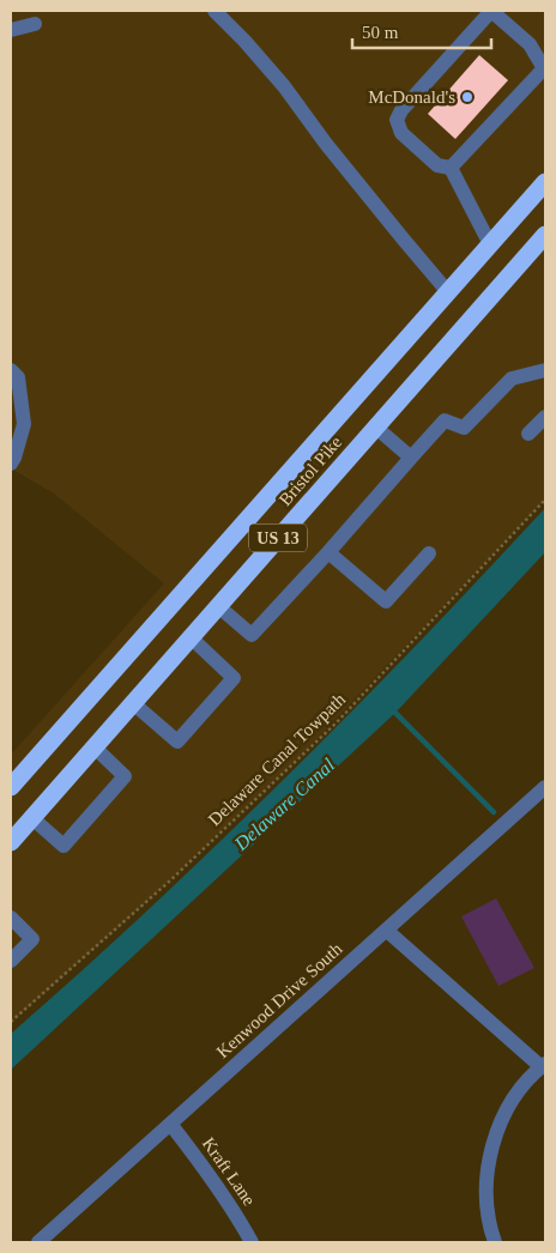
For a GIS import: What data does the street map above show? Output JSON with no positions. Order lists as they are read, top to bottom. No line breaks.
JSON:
{"streets":{"highway":["Bristol Pike","US 13"],"street":["Kenwood Drive South","Kraft Lane"],"path":["Delaware Canal Towpath"]},"crossings":[["Kenwood Drive South","Kraft Lane"]],"water":["Delaware Canal"],"places":["McDonald's"],"scale_bar":"50 m"}
